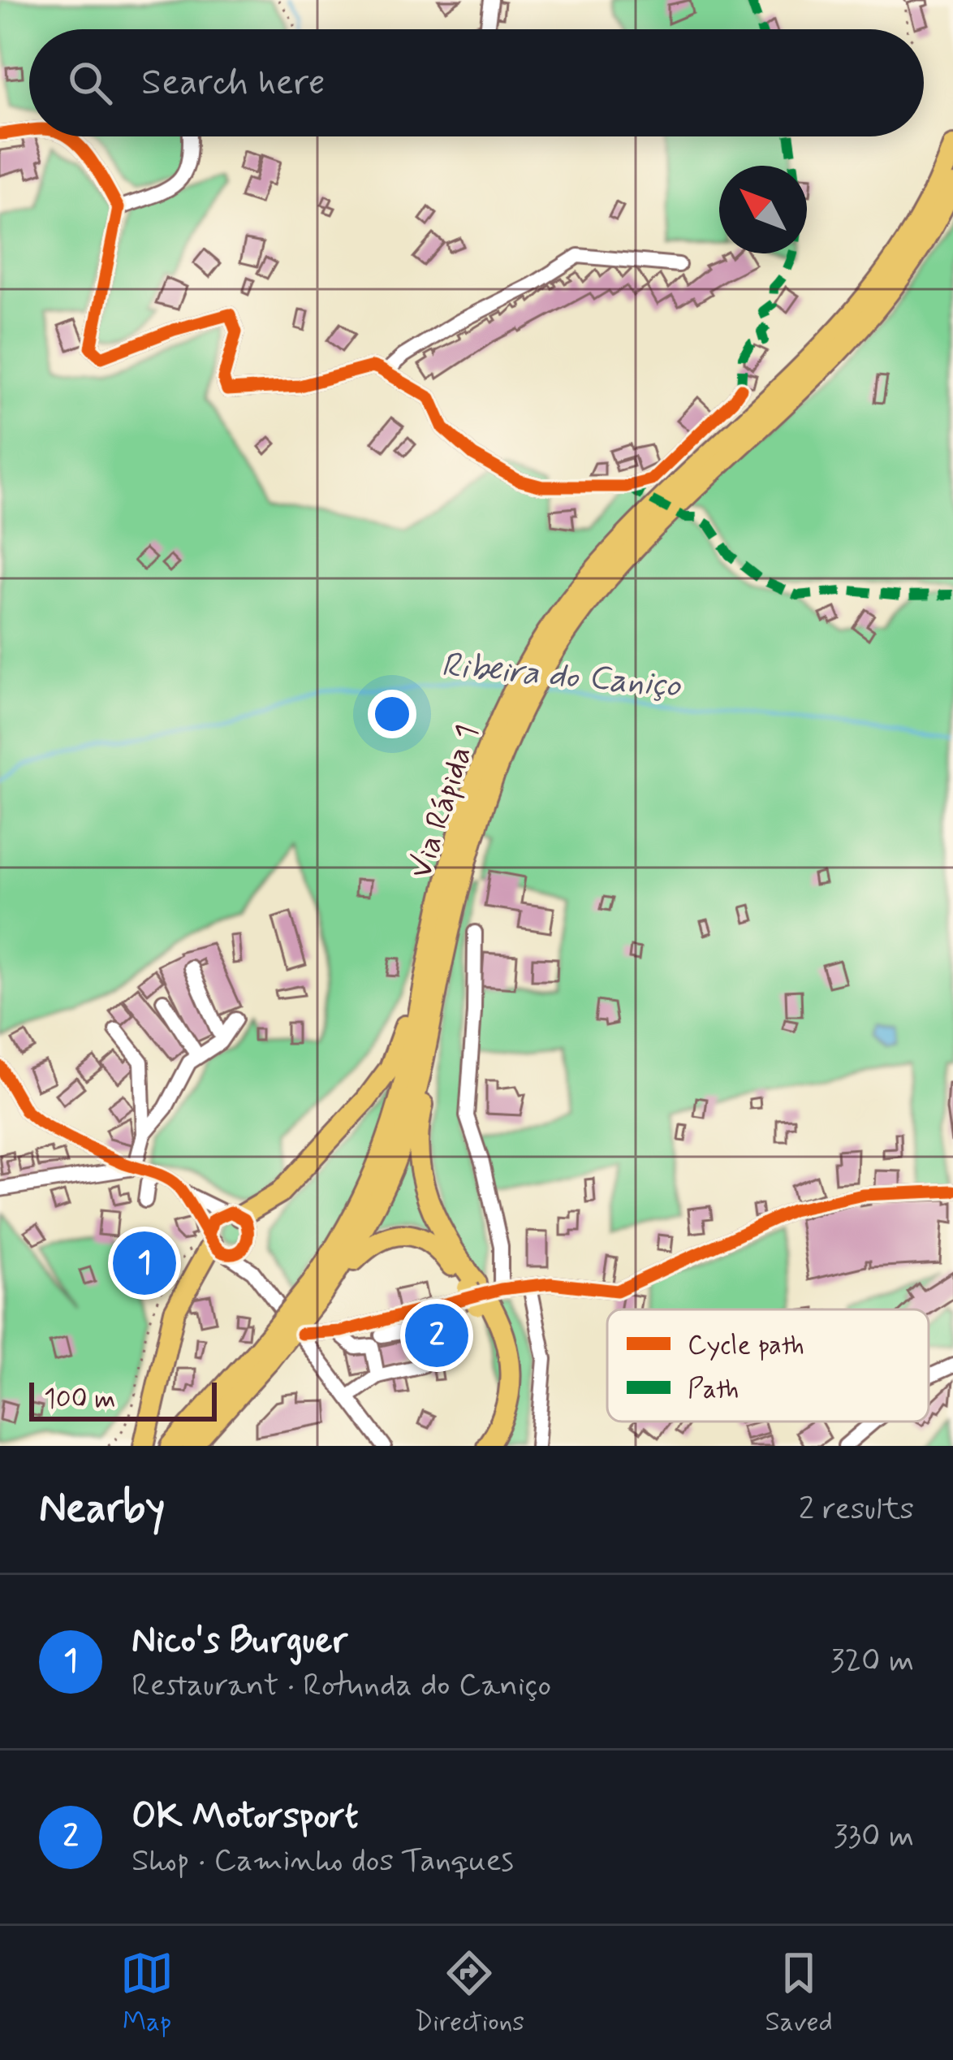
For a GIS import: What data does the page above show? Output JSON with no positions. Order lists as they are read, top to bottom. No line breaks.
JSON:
{"streets":{"highway":["Via Rápida 1"]},"water":["Ribeira do Caniço"],"legend":["Cycle path","Path"],"scale_bar":"100 m","north":"top left","page":{"search":"Search here","pins":["1","2"],"scale":"100 m","heading":["Nearby","2 results"],"list":[{"mark":"1","name":"Nico's Burguer","note":"Restaurant · Rotunda do Caniço","value":"320 m"},{"mark":"2","name":"OK Motorsport","note":"Shop · Caminho dos Tanques","value":"330 m"}],"nav":["Map","Directions","Saved"]}}
